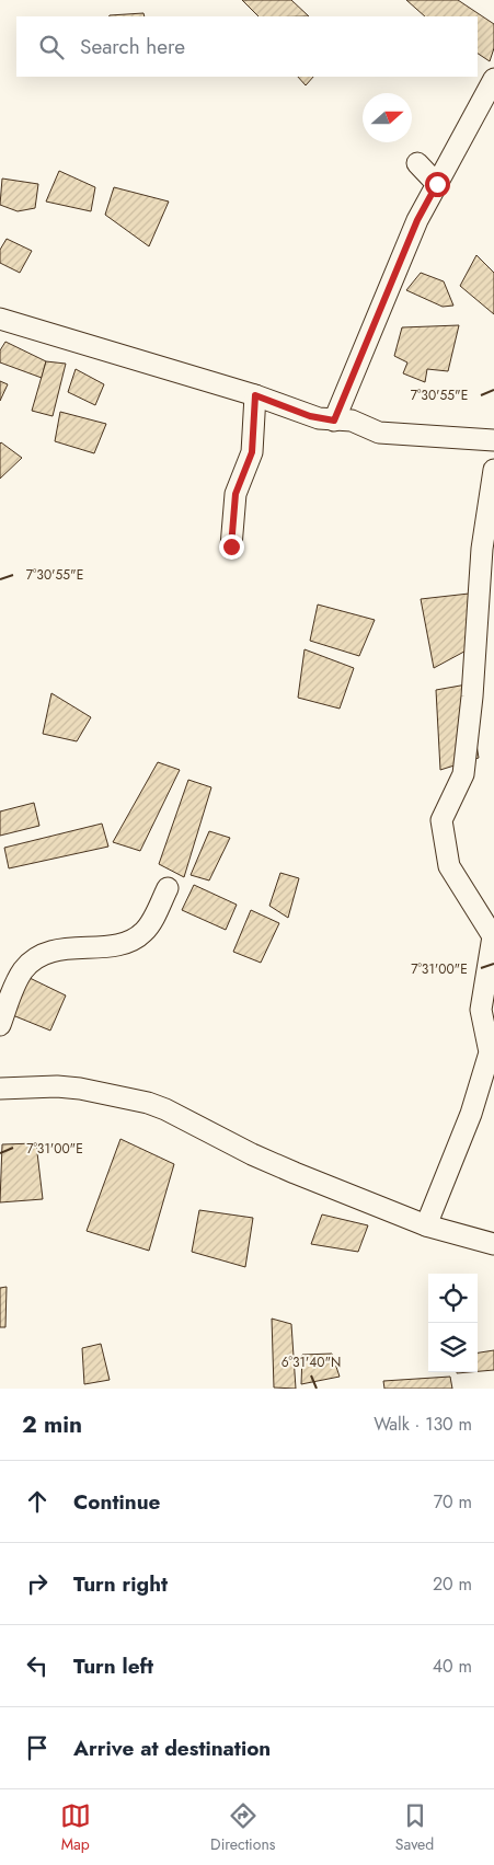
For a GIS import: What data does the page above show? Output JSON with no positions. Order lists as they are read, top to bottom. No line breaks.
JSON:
{"north":"right","page":{"search":"Search here","heading":["2 min","Walk · 130 m"],"list":[["Continue","70 m"],["Turn right","20 m"],["Turn left","40 m"],"Arrive at destination"],"nav":["Map","Directions","Saved"]},"coordinates":["7°30'55\"E","7°31'00\"E","6°31'40\"N"]}
